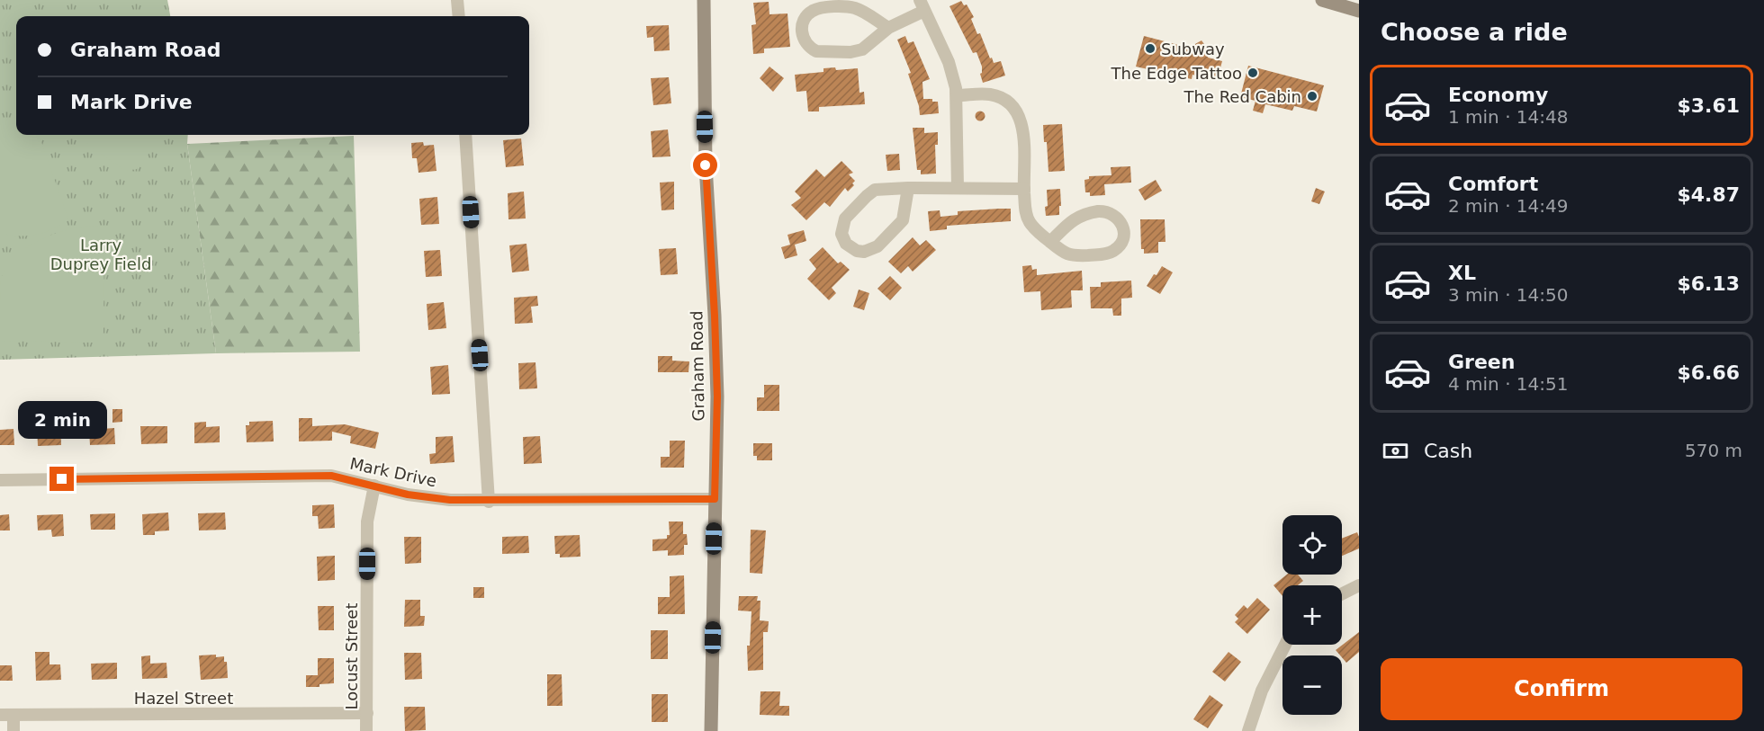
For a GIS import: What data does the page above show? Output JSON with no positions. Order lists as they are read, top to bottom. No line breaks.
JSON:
{"streets":{"street":["Graham Road","Mark Drive","Locust Street","Hazel Street"]},"crossings":[["Graham Road","Mark Drive"],["Mark Drive","Locust Street"],["Locust Street","Hazel Street"]],"parks":["Larry Duprey Field"],"places":["Subway","The Edge Tattoo","The Red Cabin"],"page":{"heading":"Choose a ride","banner":["Graham Road","Mark Drive"],"list":[{"name":"Economy","note":"1 min · 14:48","value":"$3.61"},{"name":"Comfort","note":"2 min · 14:49","value":"$4.87"},{"name":"XL","note":"3 min · 14:50","value":"$6.13"},{"name":"Green","note":"4 min · 14:51","value":"$6.66"}],"bubble":"2 min","pay":["Cash","570 m"],"map_buttons":["+","−"],"buttons":"Confirm"}}
